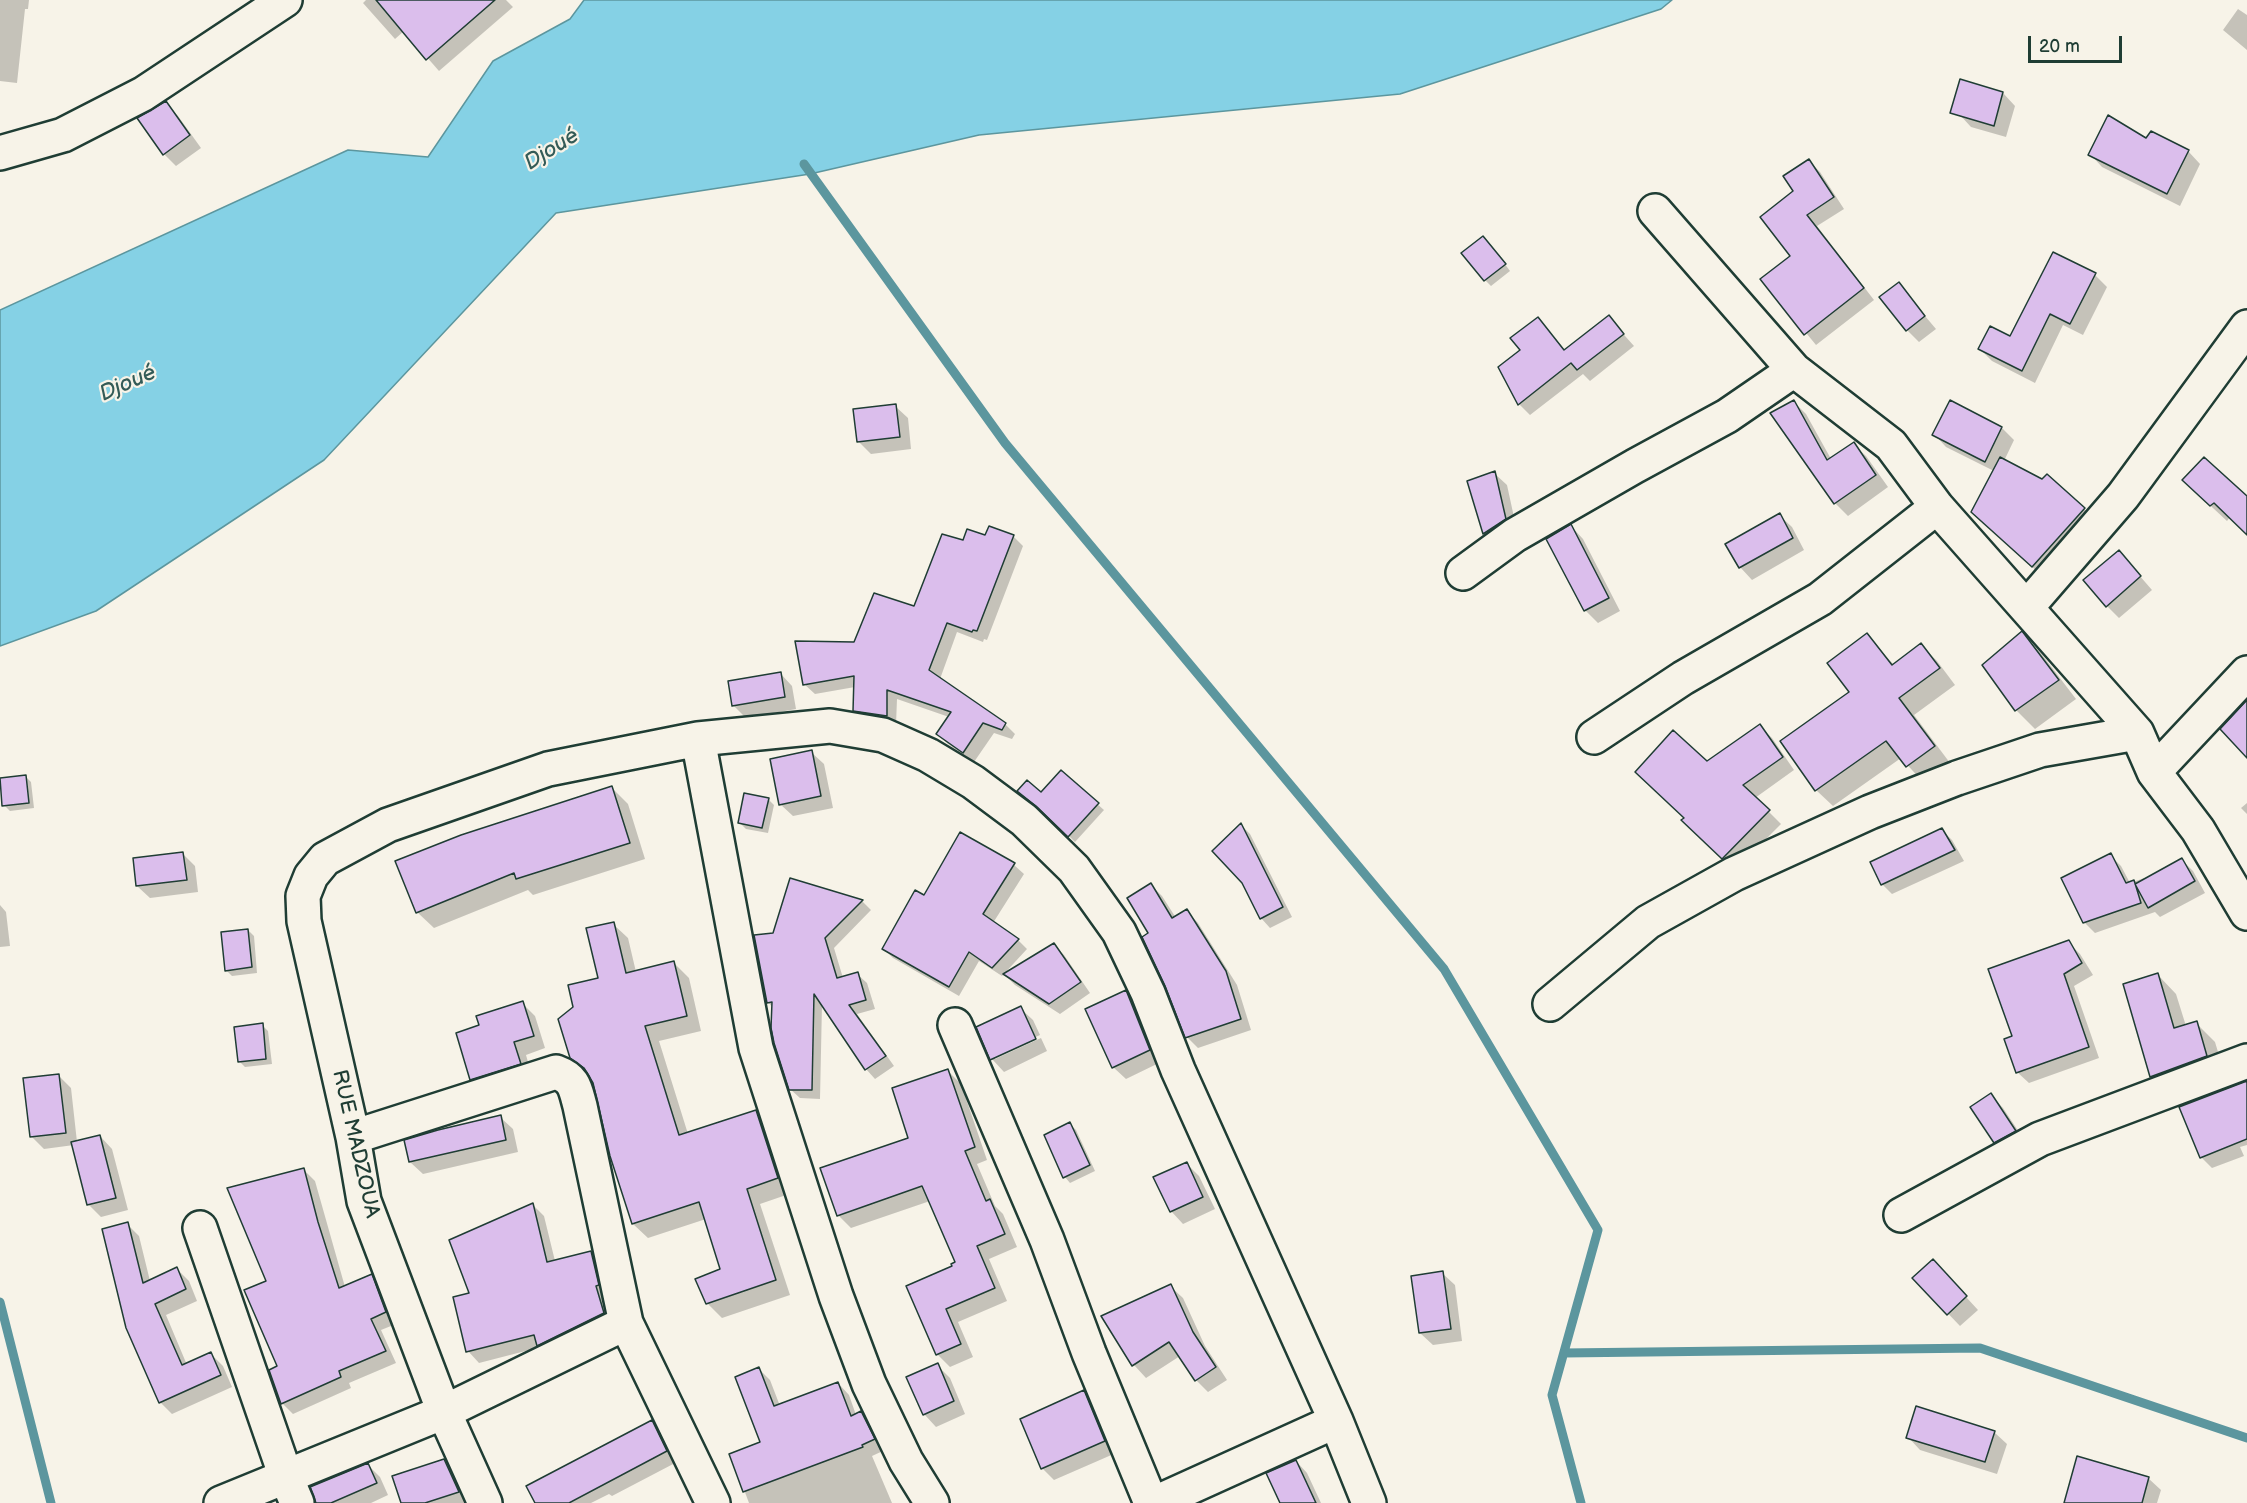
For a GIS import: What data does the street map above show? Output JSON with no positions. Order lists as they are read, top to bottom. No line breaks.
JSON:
{"streets":{"street":["RUE MADZOUA"]},"water":["Djoué"],"scale_bar":"20 m"}
